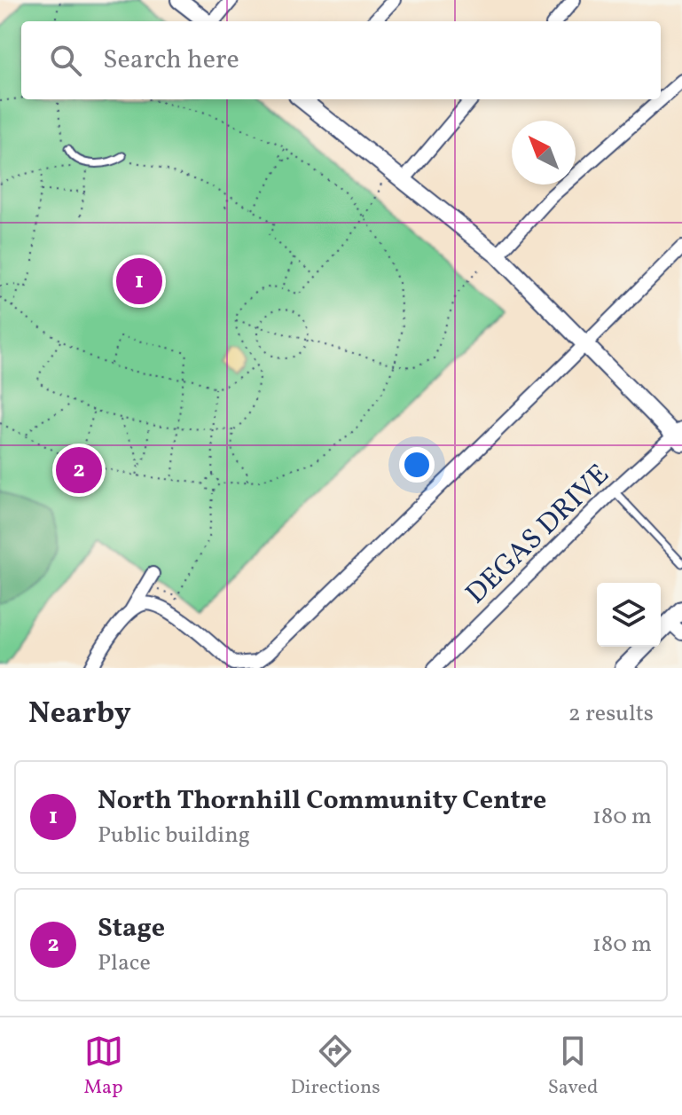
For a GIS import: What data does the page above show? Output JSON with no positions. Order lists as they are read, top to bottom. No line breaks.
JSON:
{"streets":{"street":["DEGAS DRIVE"]},"north":"top left","page":{"search":"Search here","pins":["1","2"],"heading":["Nearby","2 results"],"list":[{"mark":"1","name":"North Thornhill Community Centre","note":"Public building","value":"180 m"},{"mark":"2","name":"Stage","note":"Place","value":"180 m"}],"nav":["Map","Directions","Saved"]}}
